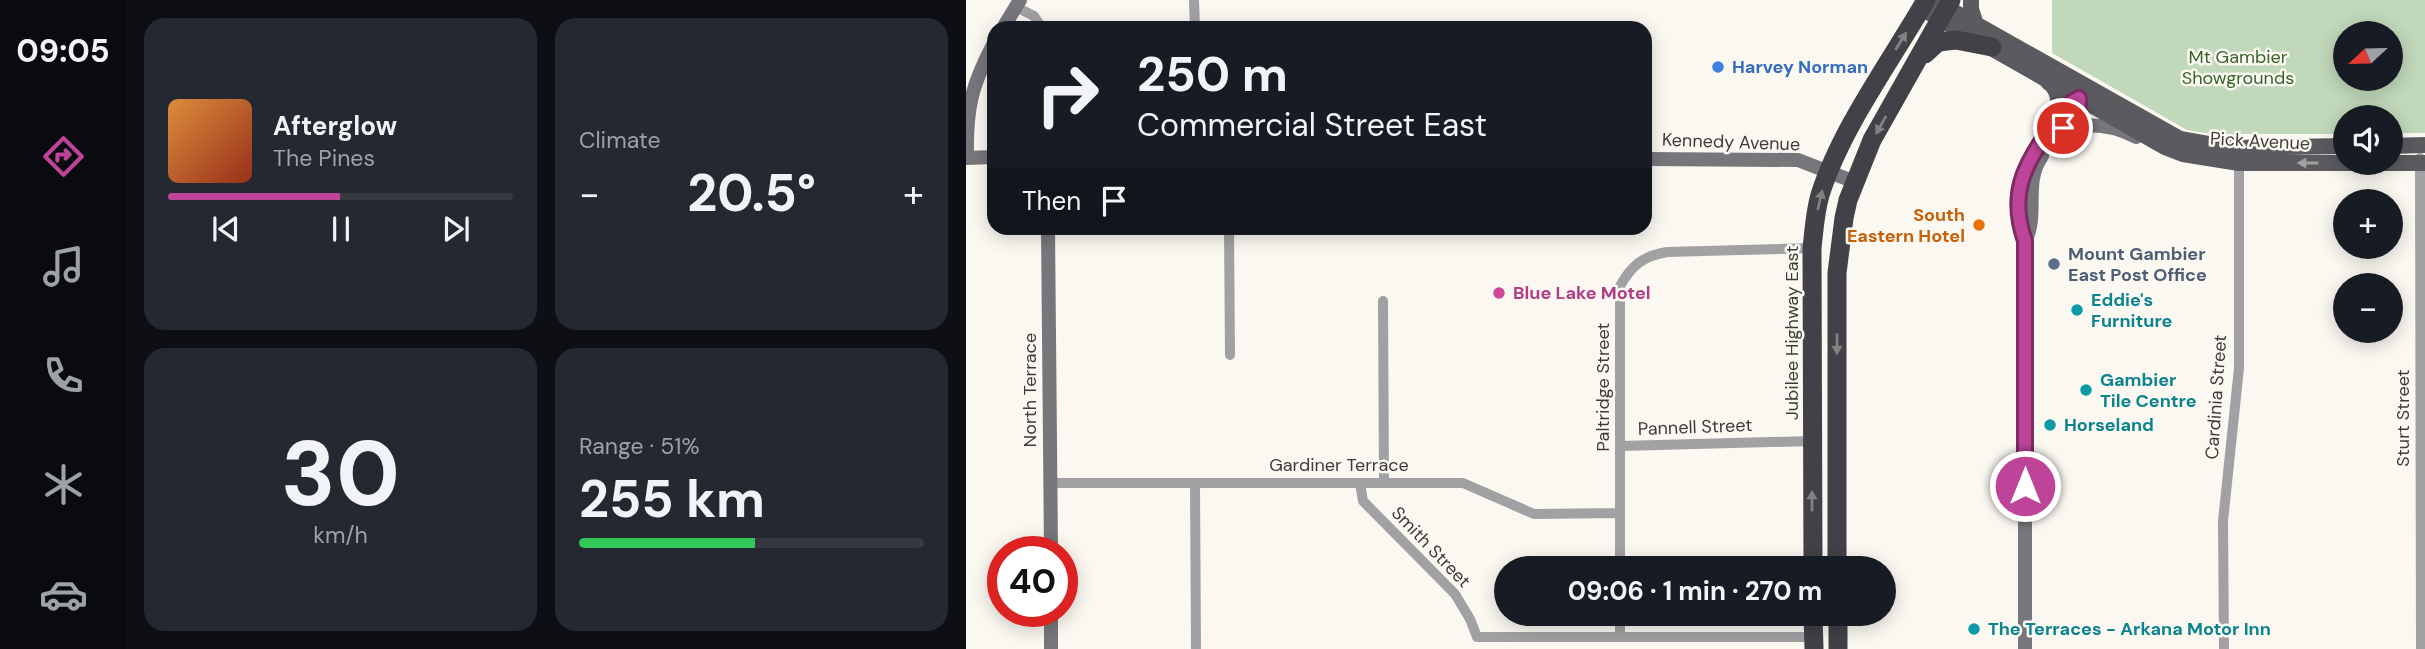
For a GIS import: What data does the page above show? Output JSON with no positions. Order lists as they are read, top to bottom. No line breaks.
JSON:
{"streets":{"highway":["Jubilee Highway East"],"main road":["Pick Avenue"],"street":["Kennedy Avenue","Paltridge Street","North Terrace","Cardinia Street","Sturt Street","Pannell Street","Gardiner Terrace","Smith Street"]},"crossings":[["Pick Avenue","Jubilee Highway East"],["Pick Avenue","Cardinia Street"],["Pick Avenue","Sturt Street"],["Kennedy Avenue","Jubilee Highway East"],["Jubilee Highway East","Paltridge Street"],["Jubilee Highway East","Pannell Street"],["Paltridge Street","Pannell Street"],["Paltridge Street","Gardiner Terrace"],["North Terrace","Gardiner Terrace"],["Gardiner Terrace","Smith Street"]],"parks":["Mt Gambier Showgrounds"],"places":["Harvey Norman","South Eastern Hotel","Mount Gambier East Post Office","Blue Lake Motel","Eddie's Furniture","Gambier Tile Centre","Horseland","The Terraces - Arkana Motor Inn"],"north":"left","page":{"tabs":"09:05","tile":["Climate",["30","km/h"],["Range · 51%","255 km"]],"map_buttons":["+","−"],"turn":["250 m","Commercial Street East"],"song":["Afterglow","The Pines"],"heat":["−","20.5°","+"],"then":"Then","limit":"40","trip":"09:06 · 1 min · 270 m"}}
